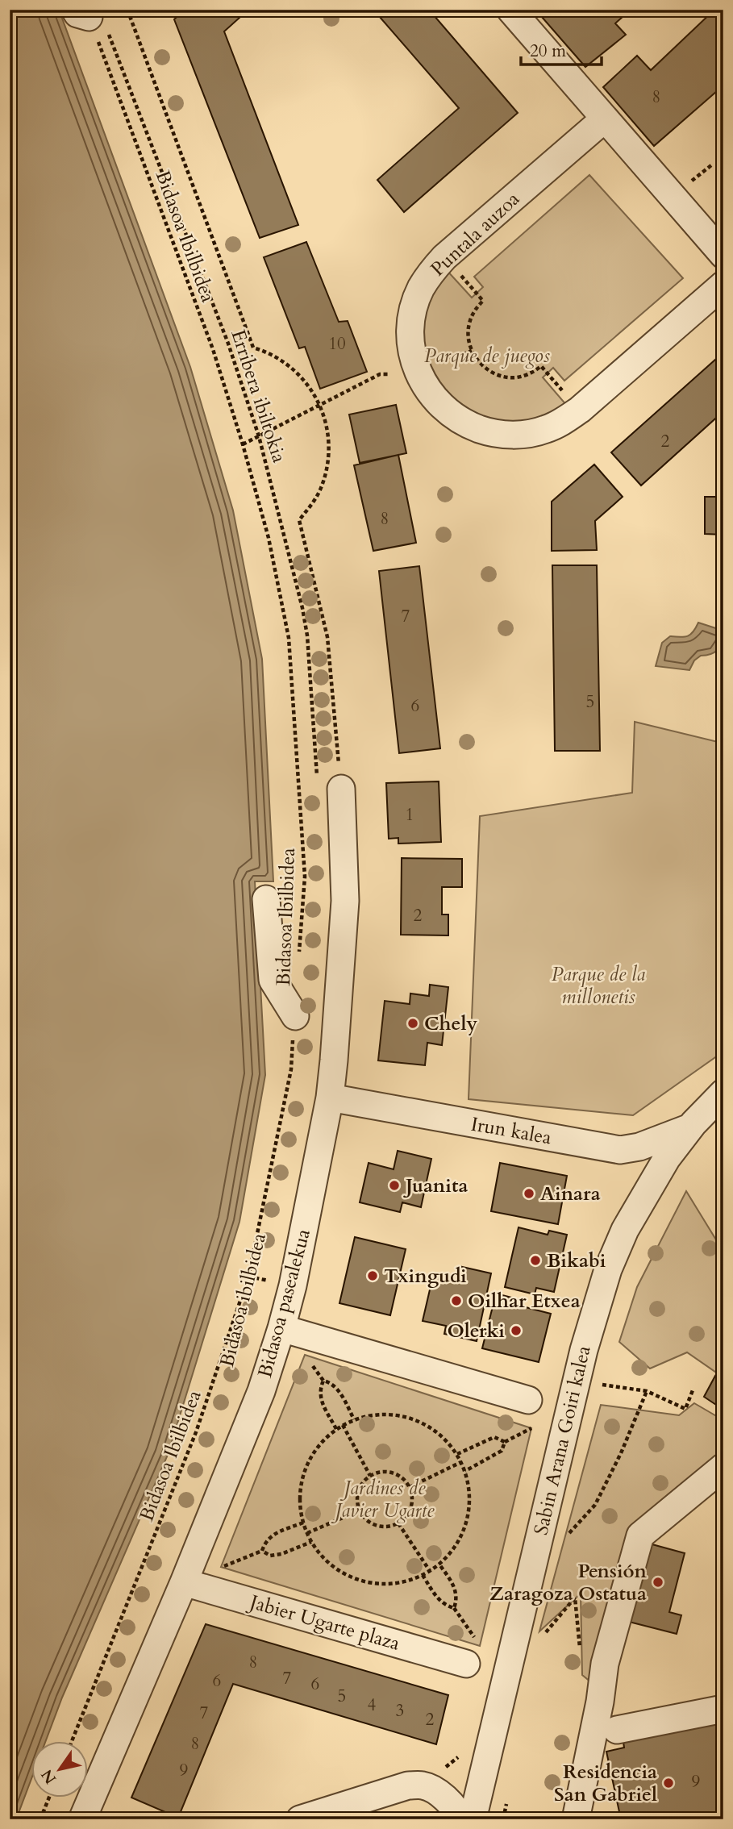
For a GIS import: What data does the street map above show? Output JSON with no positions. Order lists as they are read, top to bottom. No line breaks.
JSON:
{"streets":{"street":["Puntala auzoa","Irun kalea","Bidasoa pasealekua","Sabin Arana Goiri kalea","Jabier Ugarte plaza"],"path":["Bidasoa Ibilbidea","Erribera ibiltokia","Bidasoa ibilbidea"]},"crossings":[["Bidasoa Ibilbidea","Erribera ibiltokia"],["Erribera ibiltokia","Bidasoa pasealekua"],["Irun kalea","Bidasoa pasealekua"],["Irun kalea","Sabin Arana Goiri kalea"],["Bidasoa pasealekua","Jabier Ugarte plaza"]],"parks":["Parque de juegos","Parque de la millonetis","Jardines de Javier Ugarte"],"places":["Chely","Juanita","Ainara","Bikabi","Txingudi","Oilhar Etxea","Olerki","Pensión Zaragoza Ostatua","Residencia San Gabriel"],"house_numbers":["8","10","2","8","7","5","6","1","2","8","7","6","6","5","4","3","7","2","8","9","9"],"scale_bar":"20 m","north":"bottom left"}
